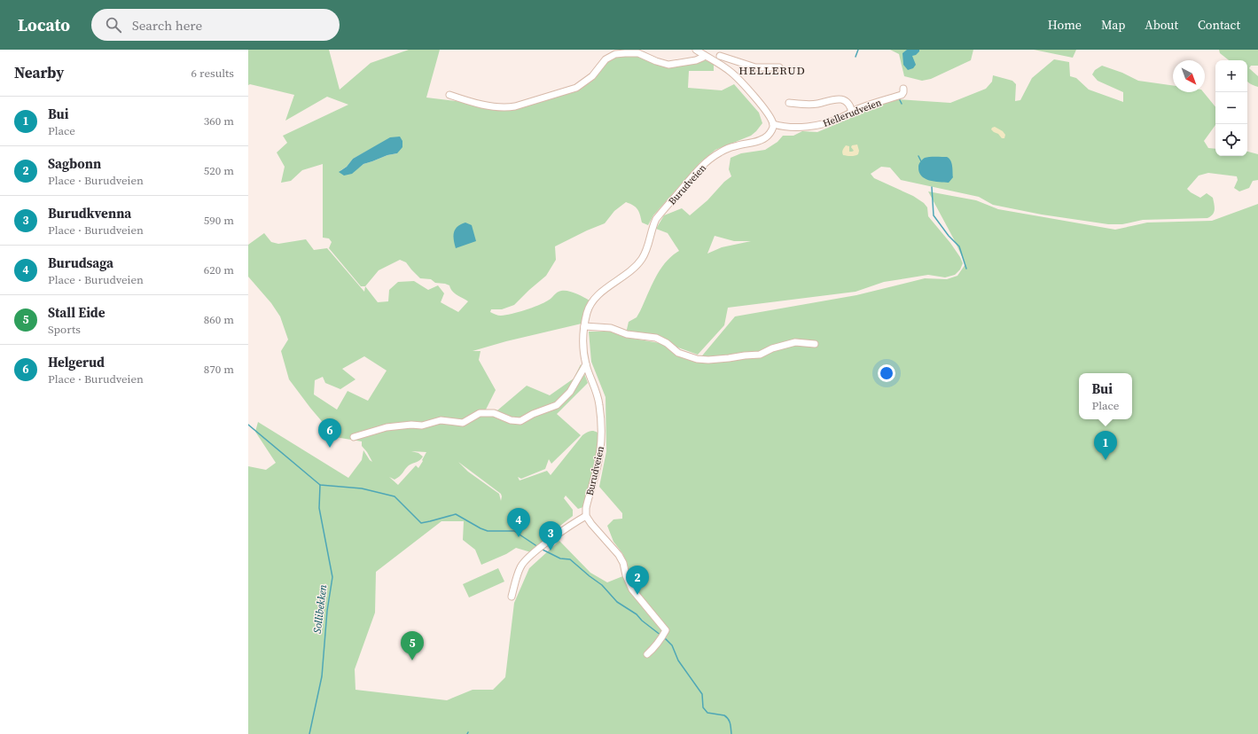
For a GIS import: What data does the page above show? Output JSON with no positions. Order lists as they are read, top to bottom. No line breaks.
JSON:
{"streets":{"street":["Hellerudveien","Burudveien"]},"crossings":[["Hellerudveien","Burudveien"]],"districts":["HELLERUD"],"water":["Sollibekken"],"north":"bottom right","page":{"header":"Locato","search":"Search here","nav":["Home","Map","About","Contact"],"heading":["Nearby","6 results"],"map_buttons":["+","−"],"list":[{"mark":"1","name":"Bui","note":"Place","value":"360 m"},{"mark":"2","name":"Sagbonn","note":"Place · Burudveien","value":"520 m"},{"mark":"3","name":"Burudkvenna","note":"Place · Burudveien","value":"590 m"},{"mark":"4","name":"Burudsaga","note":"Place · Burudveien","value":"620 m"},{"mark":"5","name":"Stall Eide","note":"Sports","value":"860 m"},{"mark":"6","name":"Helgerud","note":"Place · Burudveien","value":"870 m"}],"popup":["Bui","Place"],"pins":["6","1","4","3","2","5"]}}
